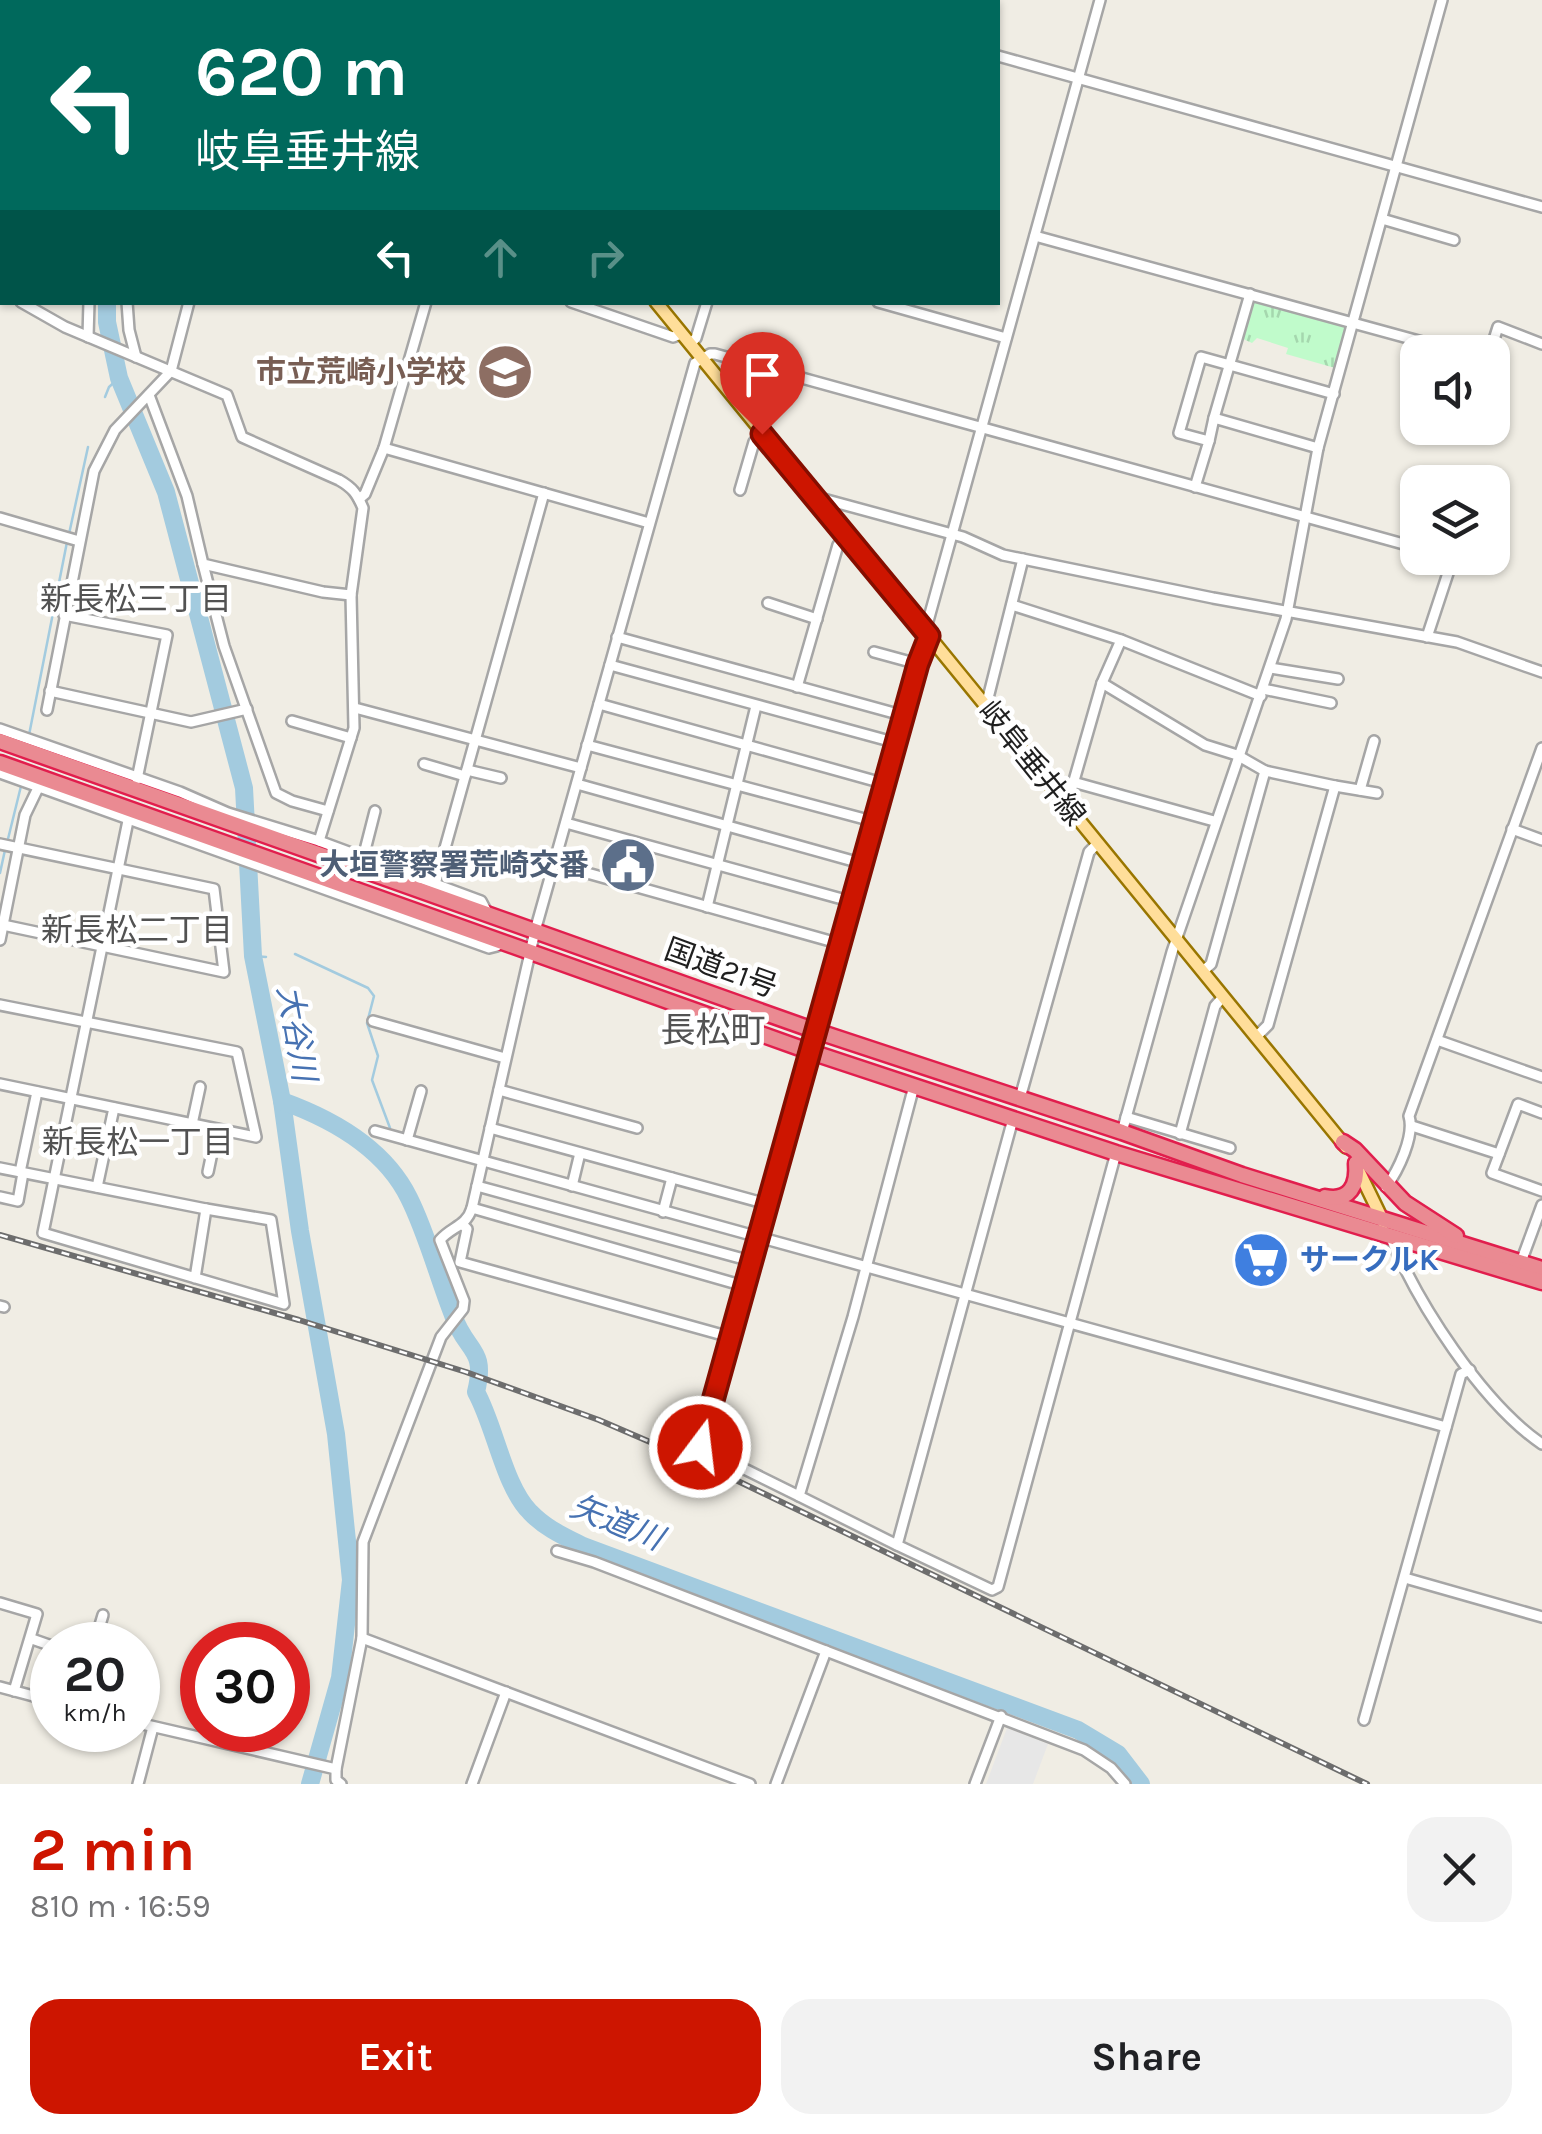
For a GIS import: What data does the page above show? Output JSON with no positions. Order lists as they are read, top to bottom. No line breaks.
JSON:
{"streets":{"highway":["国道21号"],"main road":["岐阜垂井線"]},"crossings":[["岐阜垂井線","国道21号"]],"districts":["新長松三丁目","新長松二丁目","長松町","新長松一丁目"],"water":["大谷川","矢道川"],"places":{"school or university":["市立荒崎小学校"],"public building":["大垣警察署荒崎交番"],"supermarket":["サークルK"]},"page":{"turn":["620 m","岐阜垂井線"],"speed":"20 km/h","limit":"30","heading":["2 min","810 m · 16:59"],"buttons":["Exit","Share"]}}
